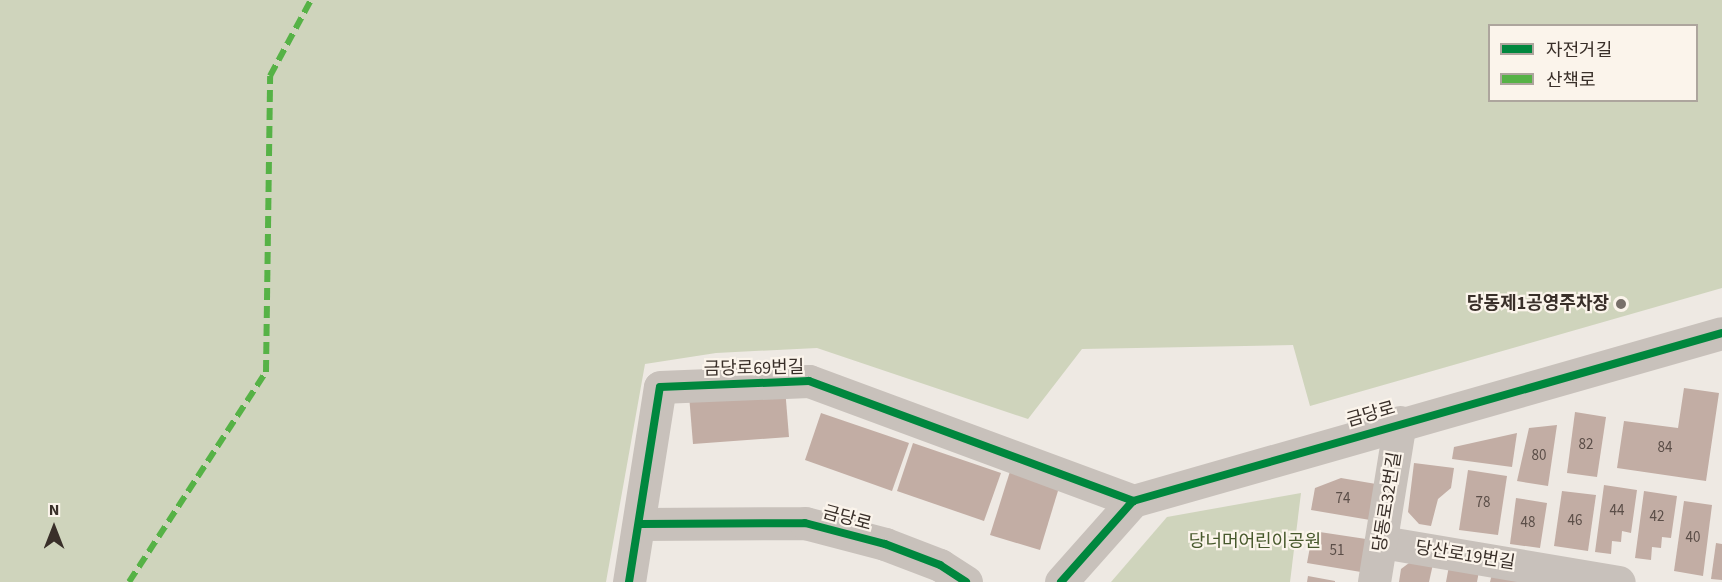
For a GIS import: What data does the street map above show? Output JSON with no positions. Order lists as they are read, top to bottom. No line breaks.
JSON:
{"streets":{"street":["금당로69번길","금당로","당동로32번길","당산로19번길"]},"crossings":[["금당로69번길","금당로"],["금당로","당동로32번길"],["당동로32번길","당산로19번길"]],"parks":["당너머어린이공원"],"places":["당동제1공영주차장"],"house_numbers":["82","84","80","74","78","44","42","46","48","40","51"],"legend":["자전거길","산책로"],"north":"top"}
